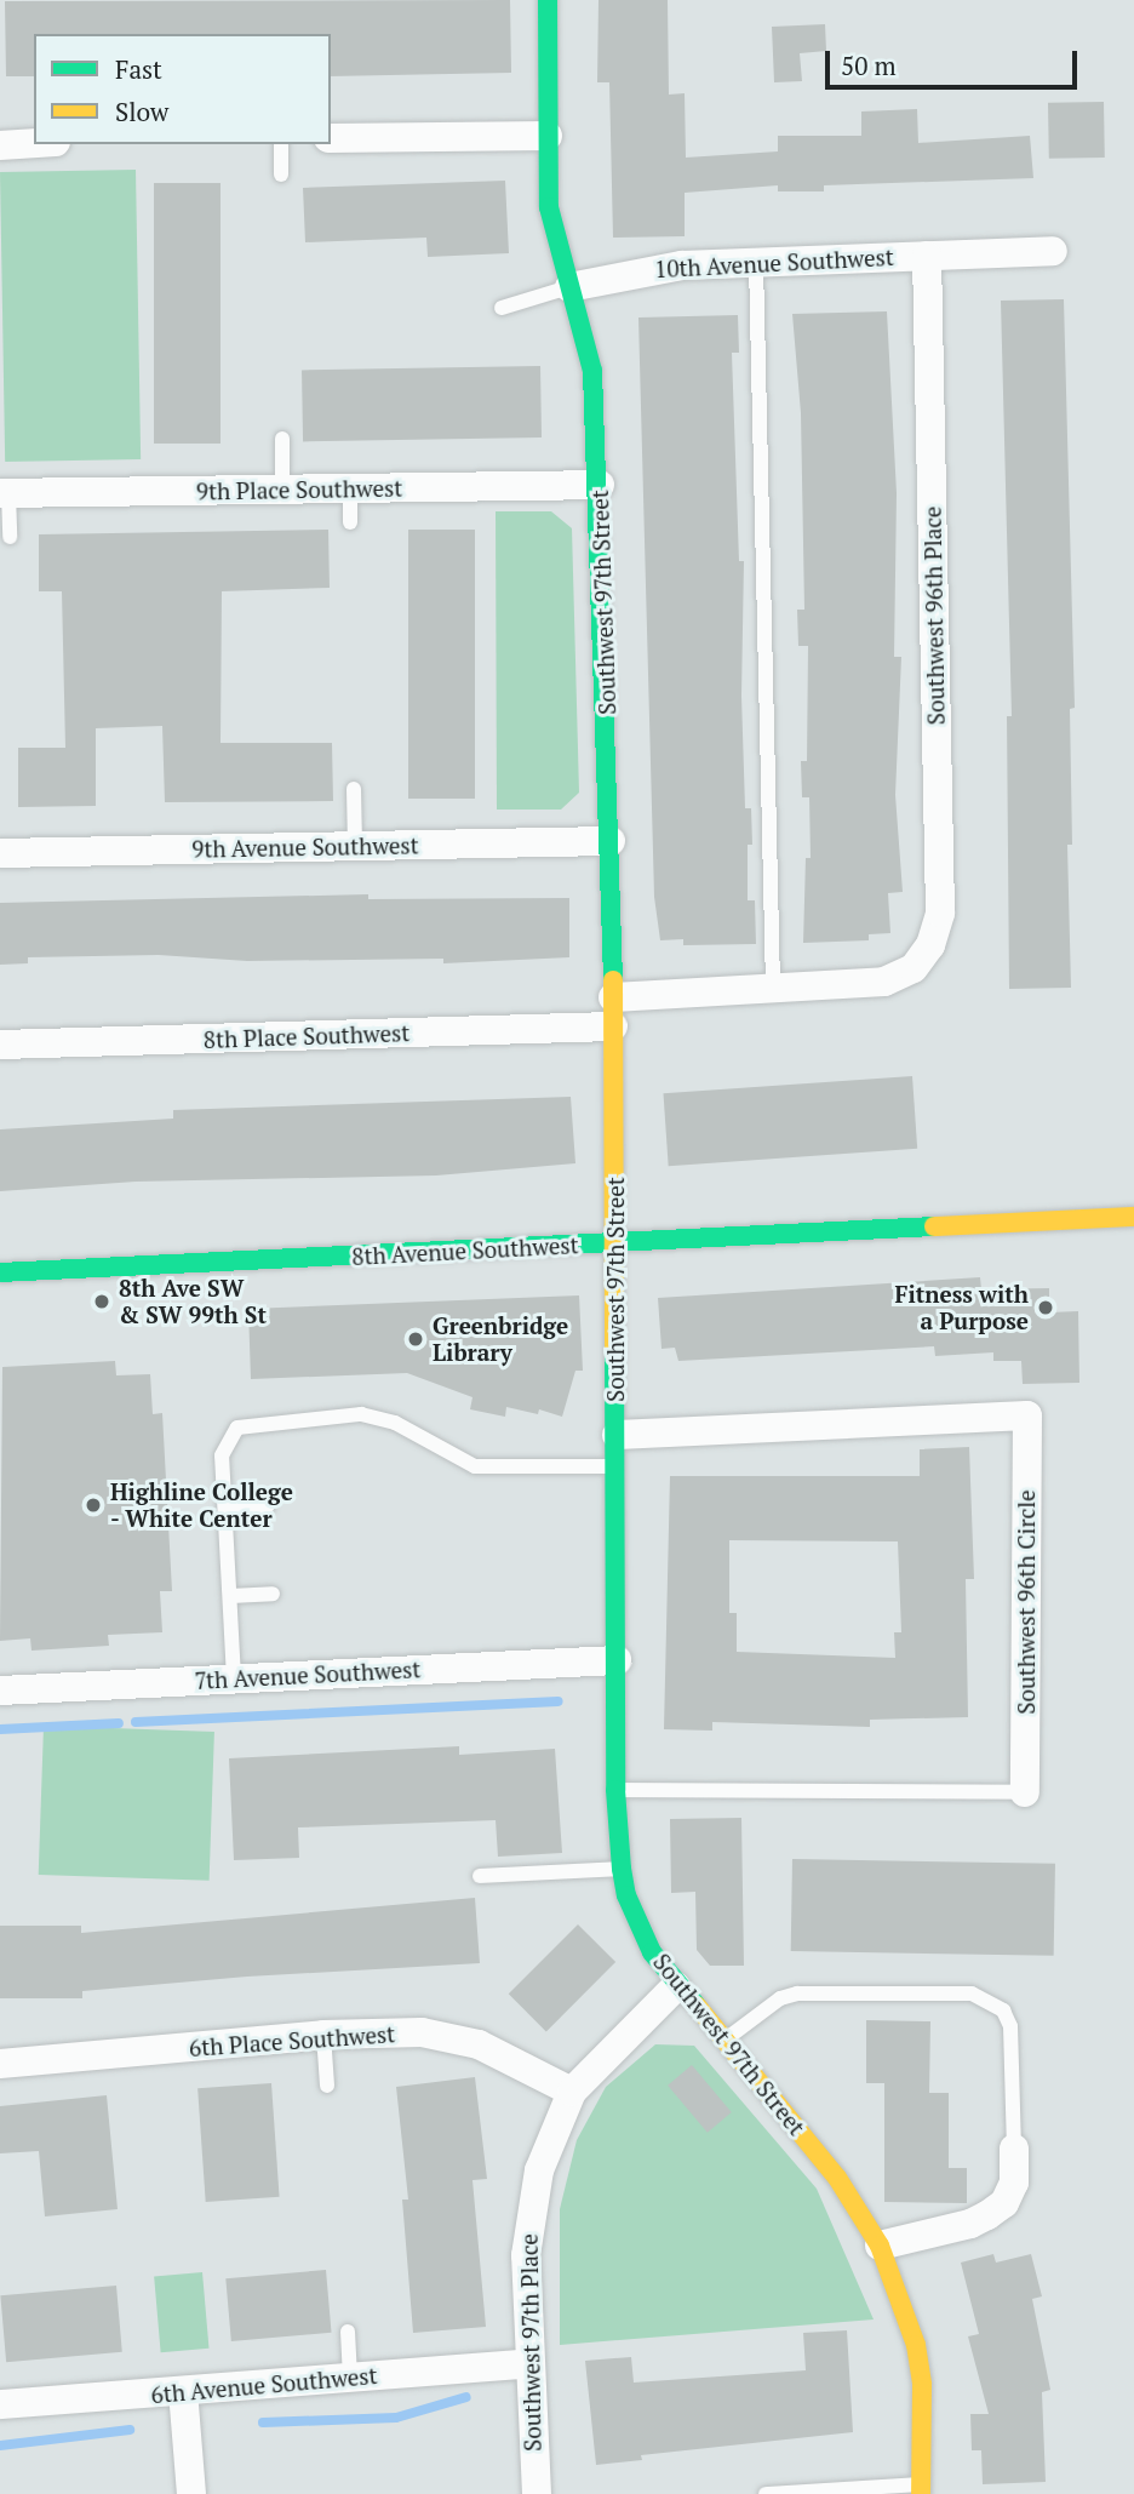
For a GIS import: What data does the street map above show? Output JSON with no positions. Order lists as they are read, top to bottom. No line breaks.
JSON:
{"streets":{"street":["10th Avenue Southwest","9th Place Southwest","Southwest 97th Street","Southwest 96th Place","9th Avenue Southwest","8th Place Southwest","8th Avenue Southwest","Southwest 96th Circle","7th Avenue Southwest","6th Place Southwest","Southwest 97th Place","6th Avenue Southwest"]},"crossings":[["10th Avenue Southwest","Southwest 97th Street"],["10th Avenue Southwest","Southwest 96th Place"],["9th Place Southwest","Southwest 97th Street"],["Southwest 97th Street","9th Avenue Southwest"],["Southwest 97th Street","8th Place Southwest"],["Southwest 97th Street","8th Avenue Southwest"],["Southwest 97th Street","Southwest 96th Circle"],["Southwest 97th Street","7th Avenue Southwest"],["Southwest 97th Street","Southwest 97th Place"],["Southwest 96th Place","8th Place Southwest"],["6th Place Southwest","Southwest 97th Place"],["Southwest 97th Place","6th Avenue Southwest"]],"places":["8th Ave SW & SW 99th St","Fitness with a Purpose","Greenbridge Library","Highline College - White Center"],"legend":["Fast","Slow"],"scale_bar":"50 m"}
